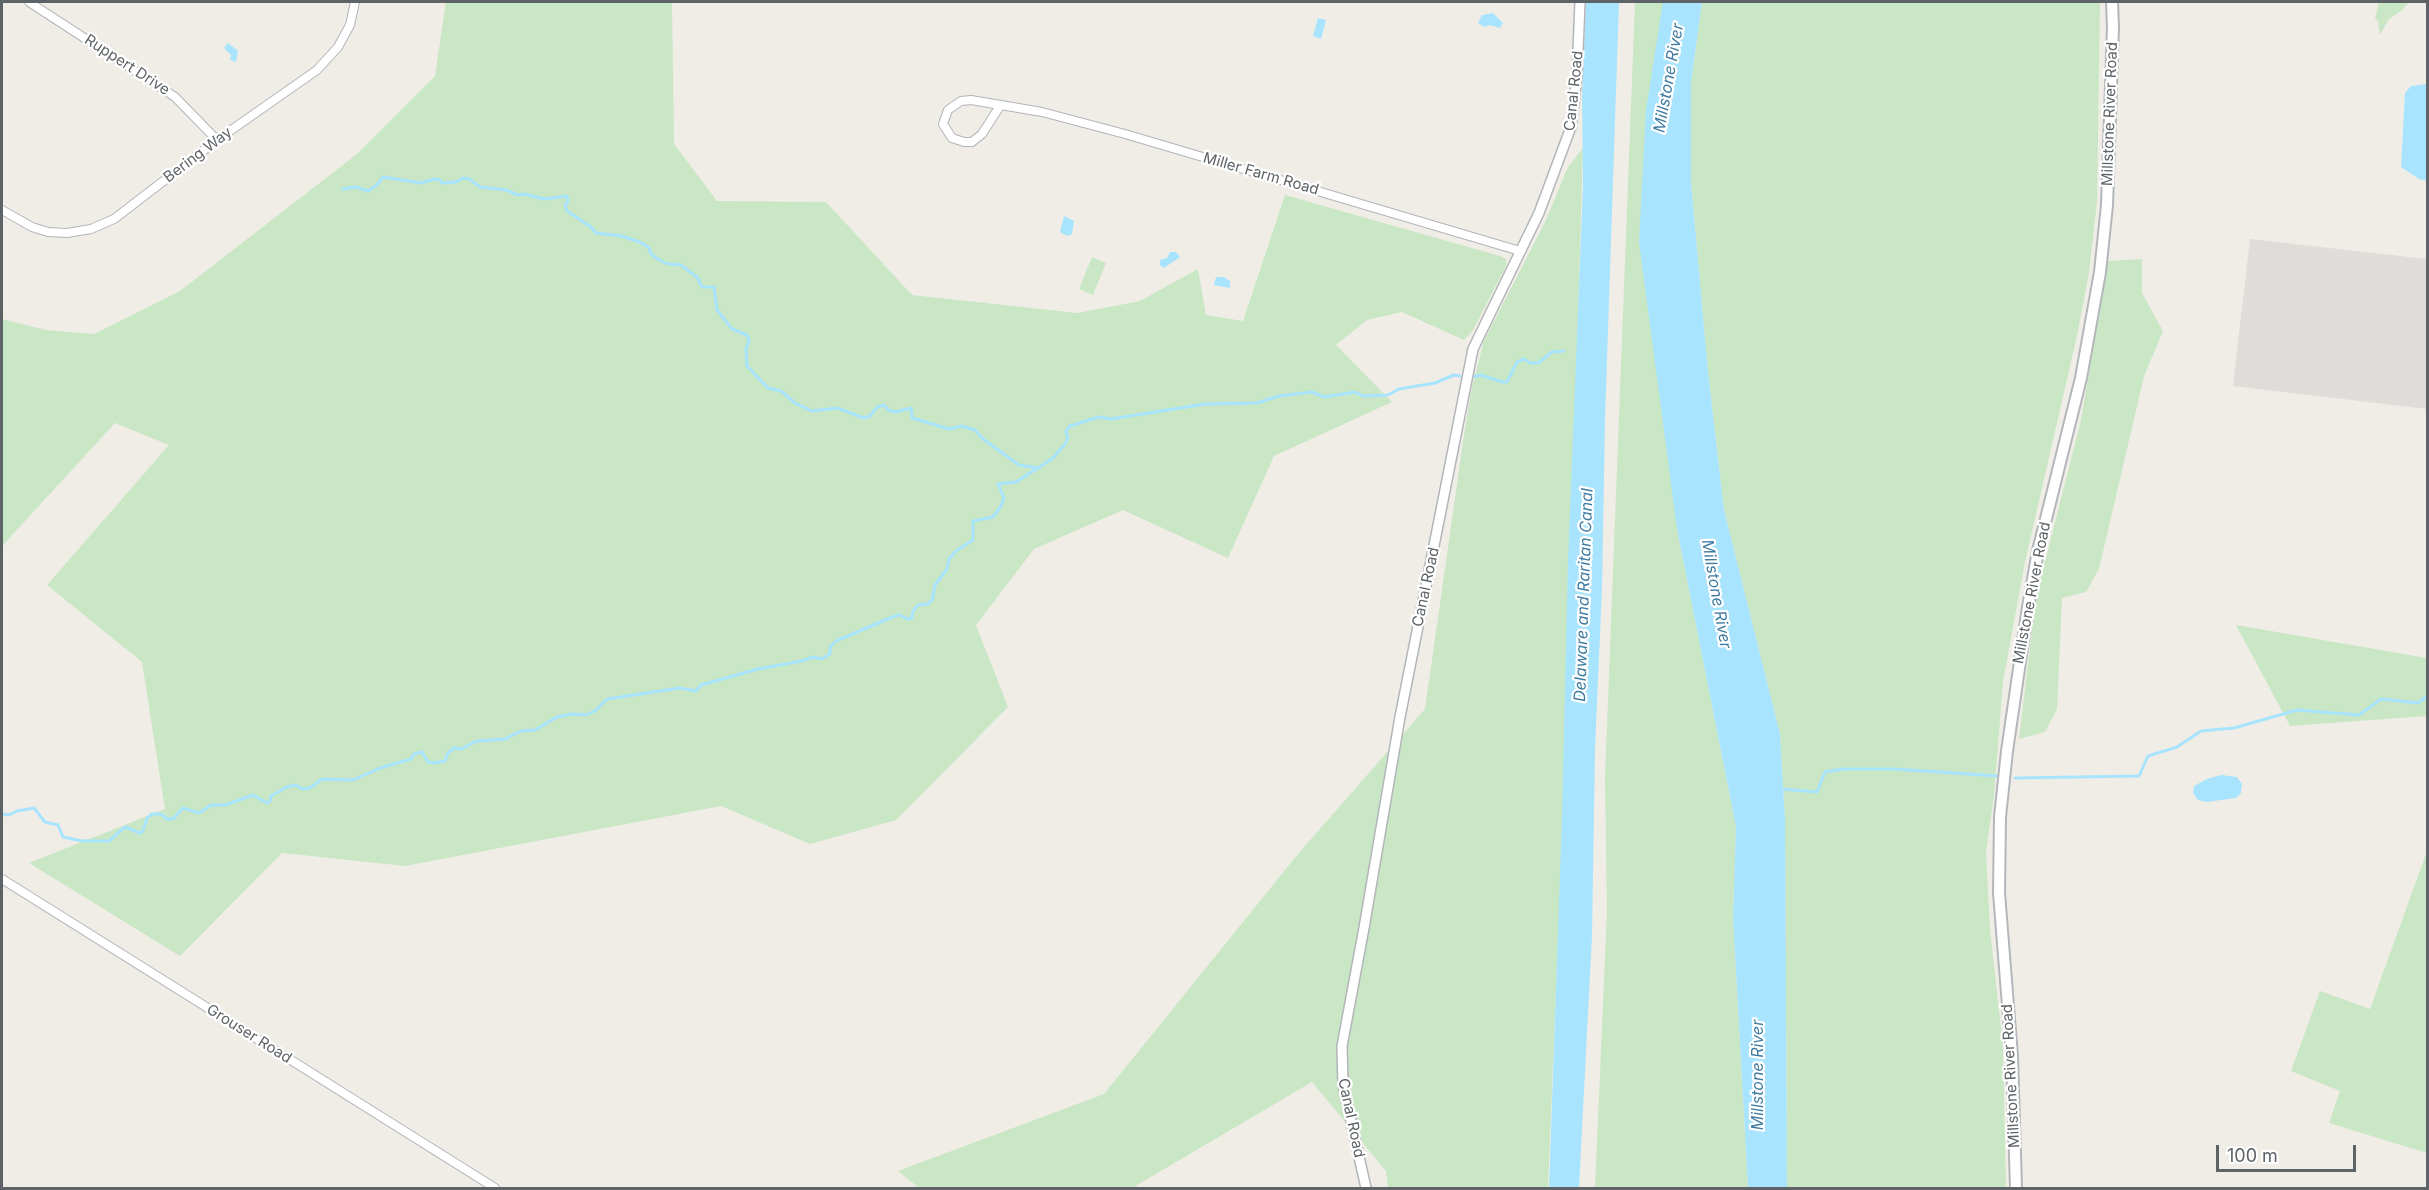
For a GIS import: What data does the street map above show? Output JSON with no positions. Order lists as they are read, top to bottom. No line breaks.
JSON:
{"streets":{"main road":["Millstone River Road"],"street":["Ruppert Drive","Canal Road","Bering Way","Miller Farm Road","Grouser Road"]},"crossings":[["Ruppert Drive","Bering Way"],["Canal Road","Miller Farm Road"]],"water":["Millstone River","Delaware and Raritan Canal"],"scale_bar":"100 m"}
